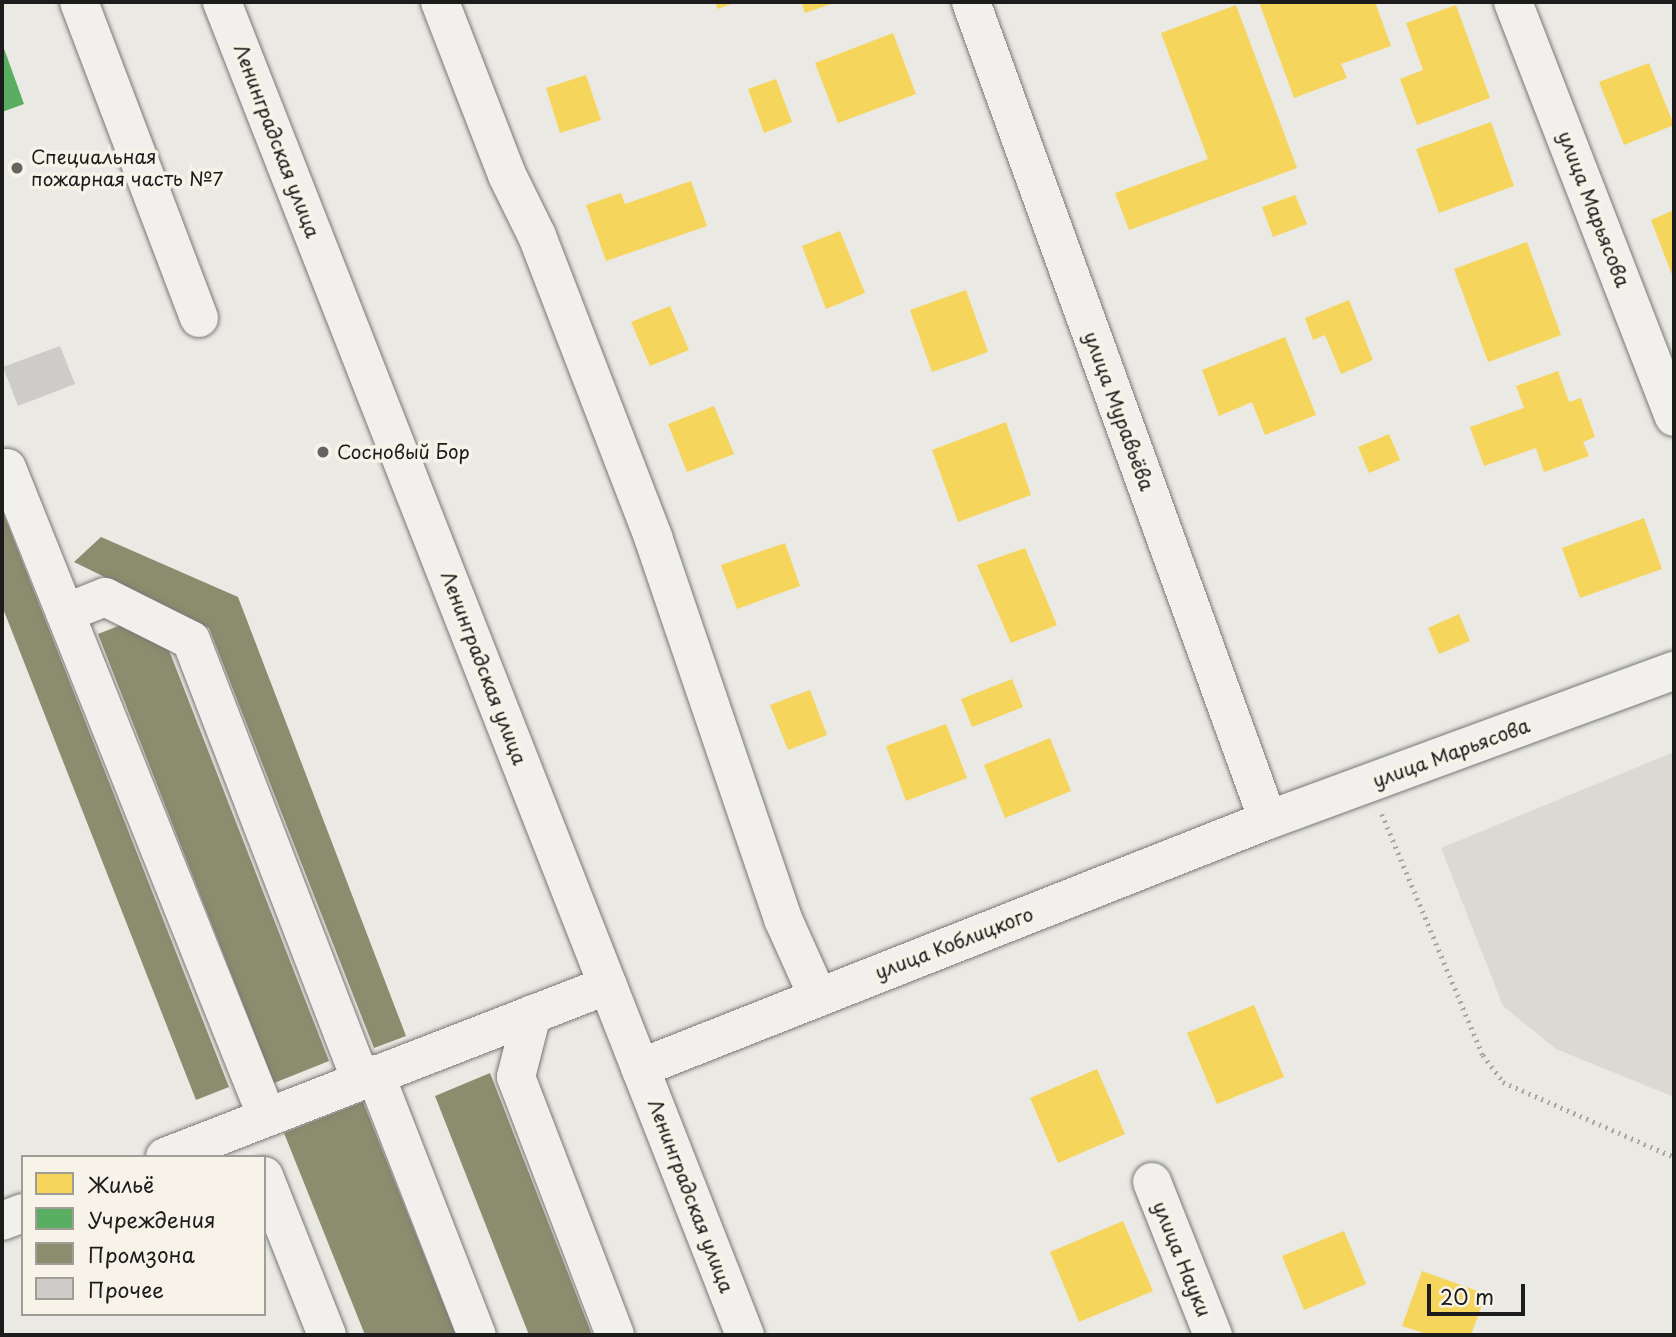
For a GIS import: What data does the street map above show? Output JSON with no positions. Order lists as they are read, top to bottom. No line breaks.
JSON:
{"streets":{"street":["Ленинградская улица","улица Марьясова","улица Муравьёва","улица Коблицкого","улица Науки"]},"crossings":[["Ленинградская улица","улица Коблицкого"],["улица Марьясова","улица Муравьёва"],["улица Марьясова","улица Коблицкого"],["улица Муравьёва","улица Коблицкого"]],"places":["Специальная пожарная часть №7","Сосновый Бор"],"legend":["Жильё","Учреждения","Промзона","Прочее"],"scale_bar":"20 m"}
